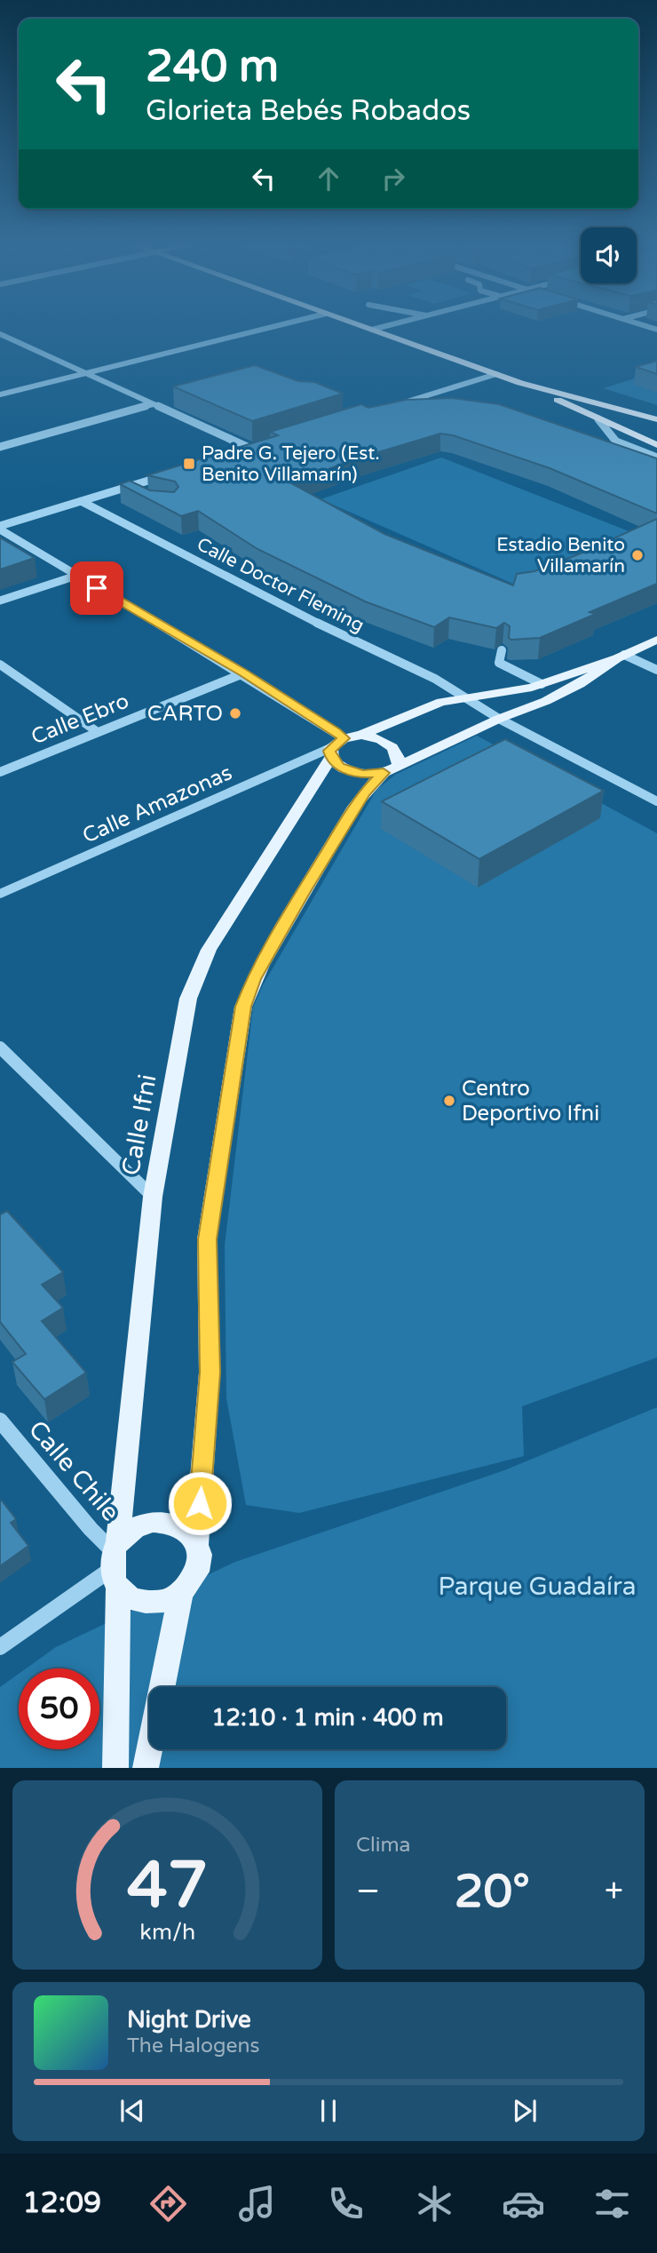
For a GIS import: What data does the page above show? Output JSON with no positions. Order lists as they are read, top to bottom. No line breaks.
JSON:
{"streets":{"main road":["Calle Ifni"],"street":["Calle Doctor Fleming","Calle Ebro","Calle Amazonas","Calle Chile"]},"crossings":[["Calle Amazonas","Calle Ifni"],["Calle Ifni","Calle Chile"]],"parks":["Parque Guadaíra"],"places":{"transit":["Padre G. Tejero (Est. Benito Villamarín)"],"other":["Estadio Benito Villamarín","CARTO","Centro Deportivo Ifni"]},"page":{"turn":["240 m","Glorieta Bebés Robados"],"limit":"50","trip":"12:10 · 1 min · 400 m","tile":"Clima","heat":["−","20°","+"],"song":["Night Drive","The Halogens"],"tabs":"12:09","gauge":["47","km/h"]}}
